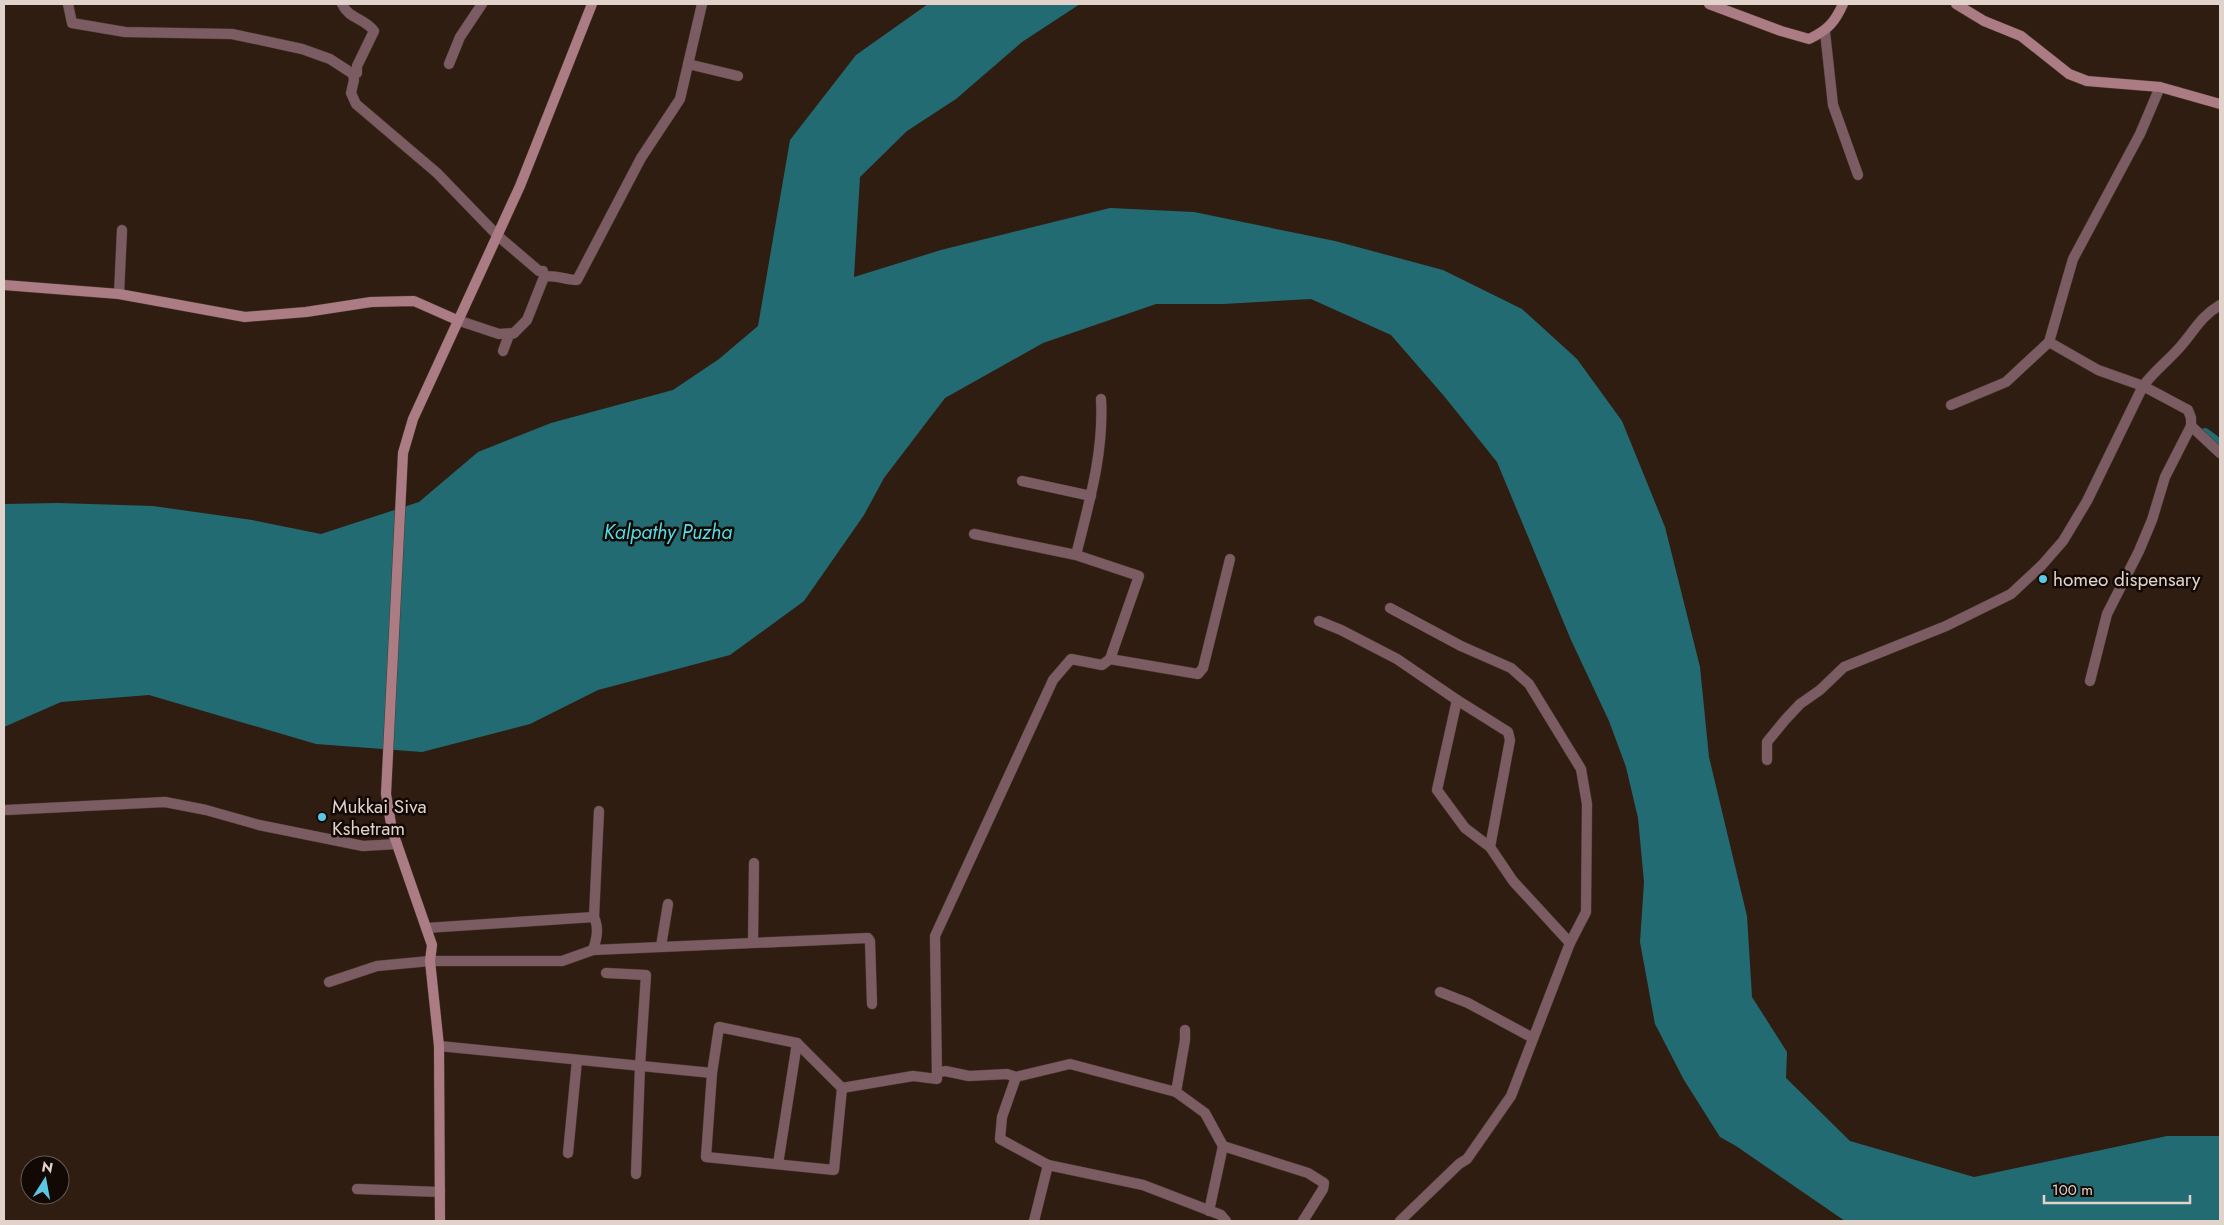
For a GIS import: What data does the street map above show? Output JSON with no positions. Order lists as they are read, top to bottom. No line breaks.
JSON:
{"water":["Kalpathy Puzha"],"places":["homeo dispensary","Mukkai Siva Kshetram"],"scale_bar":"100 m","north":"top"}
